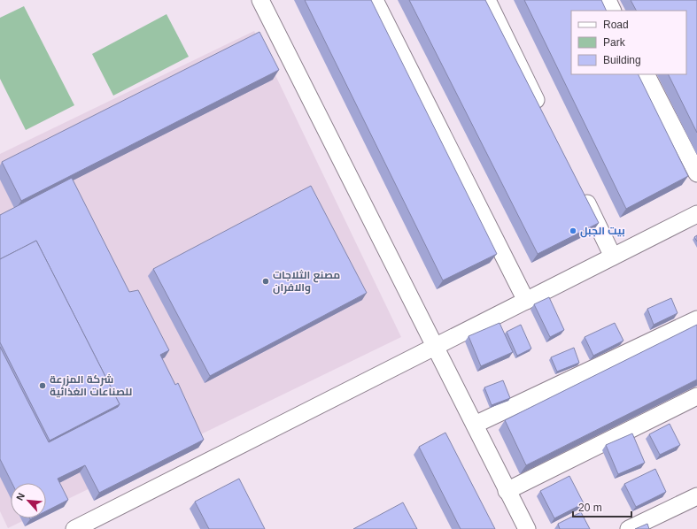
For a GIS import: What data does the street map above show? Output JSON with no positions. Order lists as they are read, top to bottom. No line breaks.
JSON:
{"places":["بيت الجبل","مصنع الثلاجات والافران","شركة المزرعة للصناعات الغذائية"],"legend":["Road","Park","Building"],"scale_bar":"20 m","north":"top left"}
